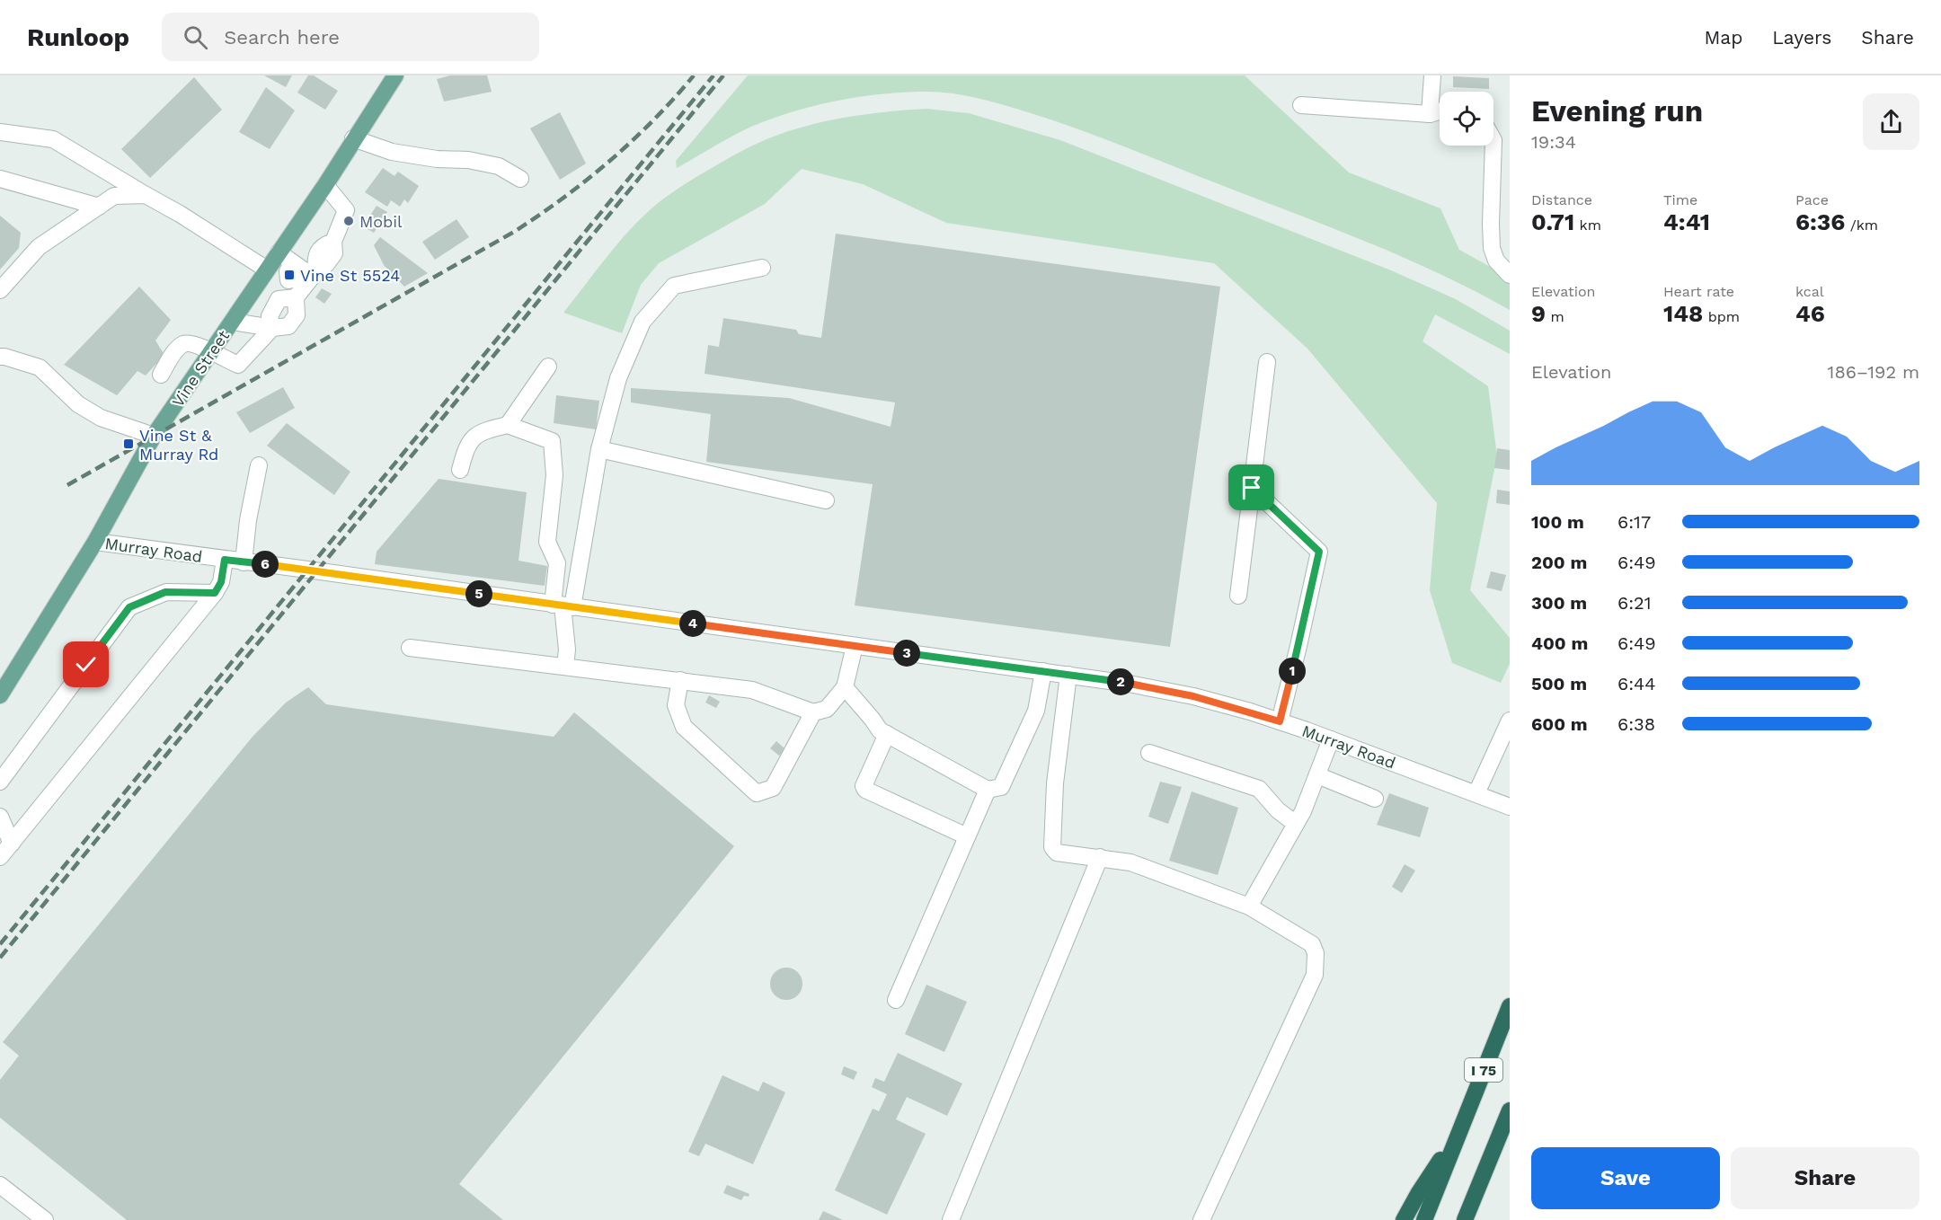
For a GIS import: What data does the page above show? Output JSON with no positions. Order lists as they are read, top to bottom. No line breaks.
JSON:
{"streets":{"highway":["I 75"],"main road":["Vine Street"],"street":["Murray Road"]},"crossings":[["Vine Street","Murray Road"]],"places":{"other":["Mobil"],"transit":["Vine St 5524","Vine St & Murray Rd"]},"page":{"header":"Runloop","search":"Search here","nav":["Map","Layers","Share"],"heading":["Evening run","19:34"],"stats":[["Distance","0.71 km"],["Time","4:41"],["Pace","6:36 /km"],["Elevation","9 m"],["Heart rate","148 bpm"],["kcal","46"]],"chart":["Elevation","186–192 m"],"list":[{"name":"100 m","note":"6:17"},{"name":"200 m","note":"6:49"},{"name":"300 m","note":"6:21"},{"name":"400 m","note":"6:49"},{"name":"500 m","note":"6:44"},{"name":"600 m","note":"6:38"}],"pins":["6","5","4","3","1","2"],"buttons":["Save","Share"]}}
